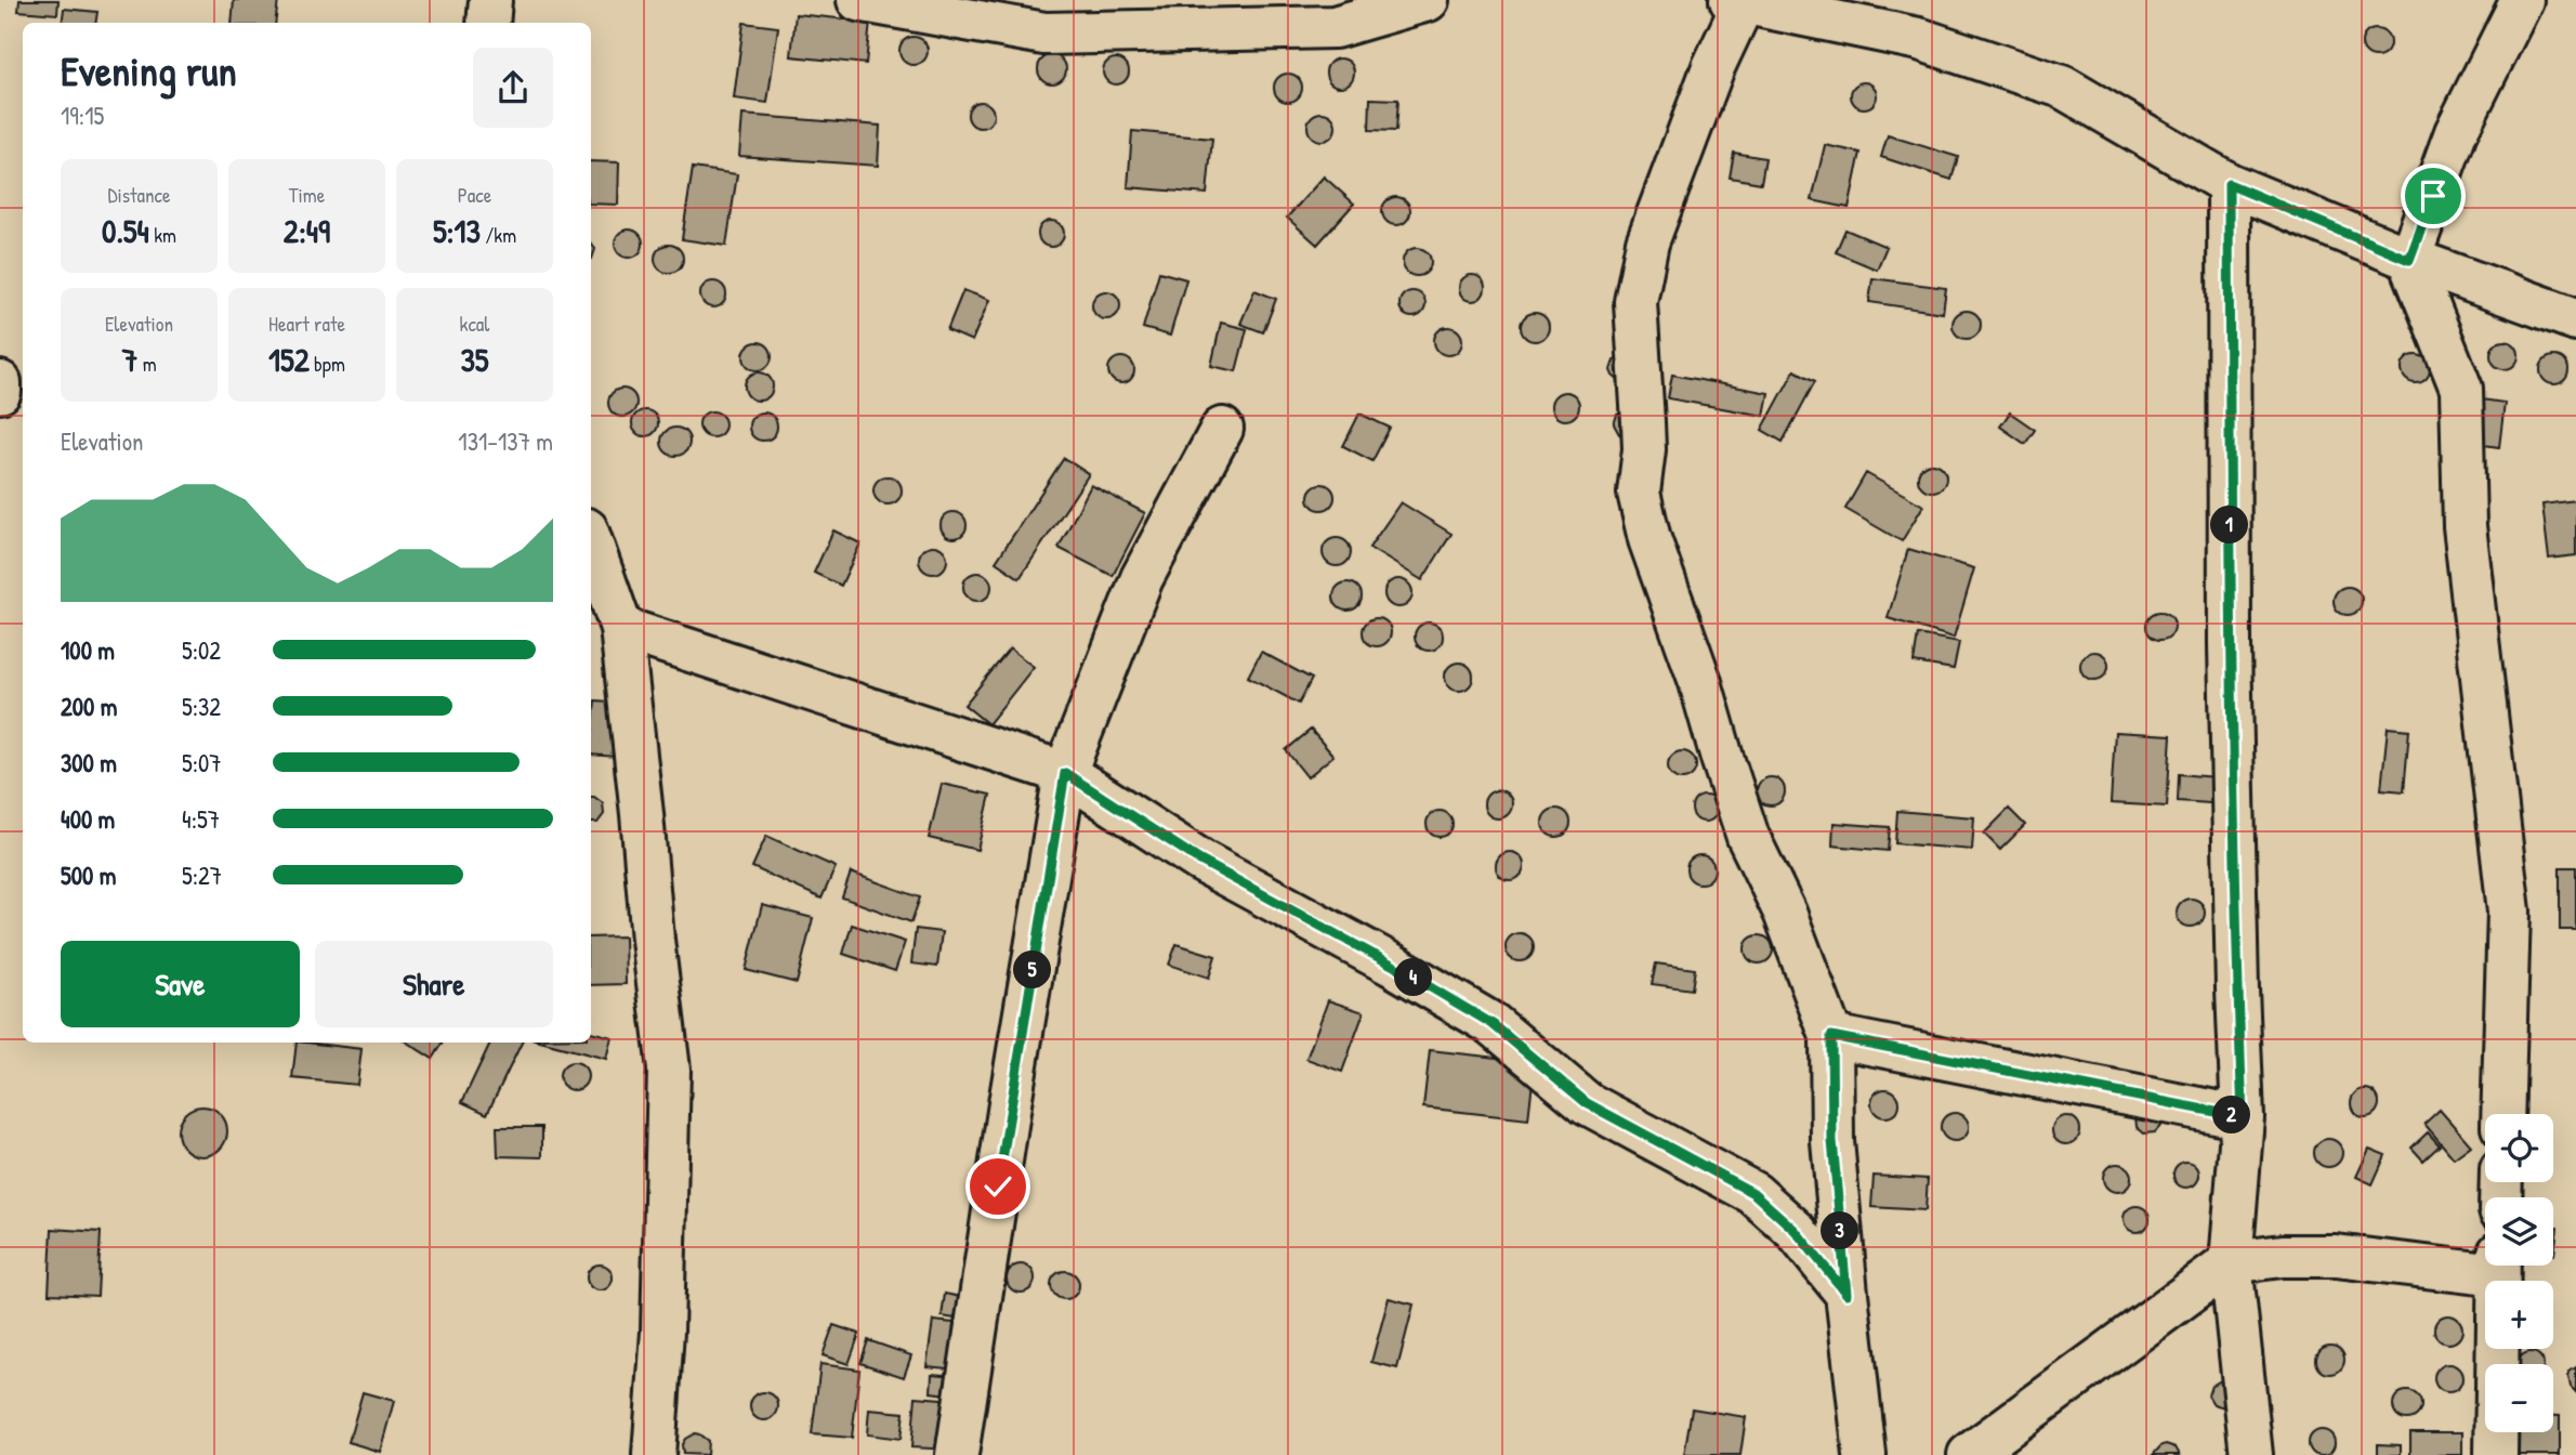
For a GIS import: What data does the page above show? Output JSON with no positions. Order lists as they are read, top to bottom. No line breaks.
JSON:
{"page":{"heading":["Evening run","19:15"],"stats":[["Distance","0.54 km"],["Time","2:49"],["Pace","5:13 /km"],["Elevation","7 m"],["Heart rate","152 bpm"],["kcal","35"]],"chart":["Elevation","131–137 m"],"pins":["1","5","4","2","3"],"list":[{"name":"100 m","note":"5:02"},{"name":"200 m","note":"5:32"},{"name":"300 m","note":"5:07"},{"name":"400 m","note":"4:57"},{"name":"500 m","note":"5:27"}],"buttons":["Save","Share"],"map_buttons":["+","−"]}}
